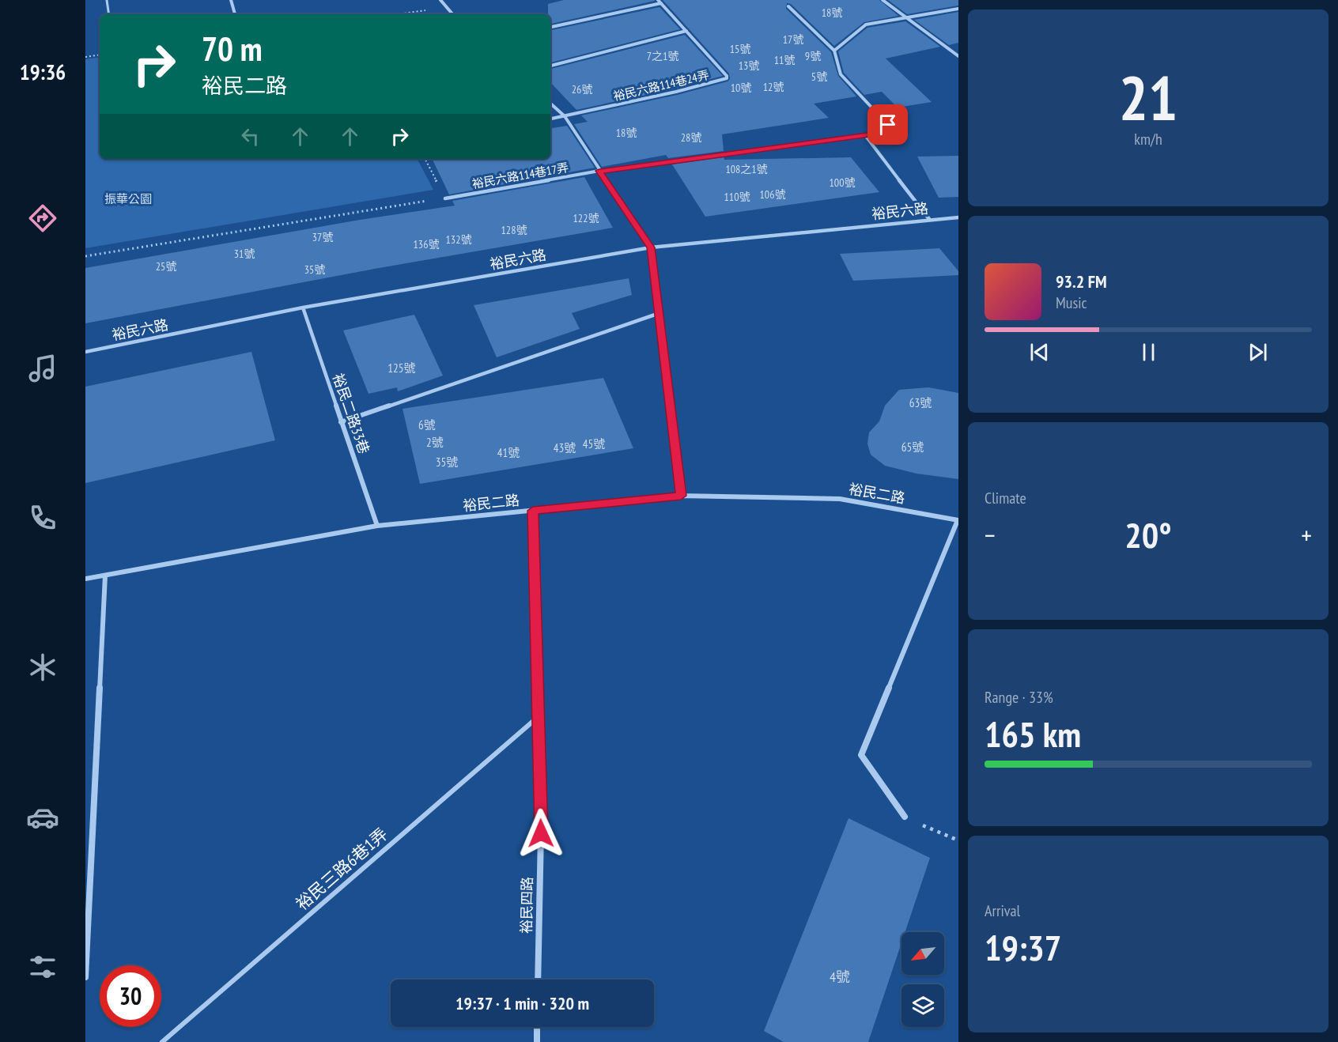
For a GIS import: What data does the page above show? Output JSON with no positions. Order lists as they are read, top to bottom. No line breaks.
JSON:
{"streets":{"street":["裕民六路114巷24弄","裕民六路114巷17弄","裕民六路","裕民二路33巷","裕民二路","裕民四路"],"lane":["裕民三路6巷1弄"]},"crossings":[["裕民六路","裕民二路33巷"],["裕民二路33巷","裕民二路"],["裕民二路","裕民四路"],["裕民三路6巷1弄","裕民四路"]],"parks":["振華公園"],"house_numbers":["18號","17號","15號","7之1號","9號","11號","13號","5號","12號","10號","26號","18號","28號","108之1號","100號","106號","110號","122號","128號","37號","132號","136號","31號","25號","35號","125號","63號","6號","2號","45號","65號","43號","41號","35號","4號"],"north":"bottom left","page":{"tabs":"19:36","tile":[["21","km/h"],"Climate",["Range · 33%","165 km"],["Arrival","19:37"]],"turn":["70 m","裕民二路"],"song":["93.2 FM","Music"],"heat":["−","20°","+"],"limit":"30","trip":"19:37 · 1 min · 320 m"}}
